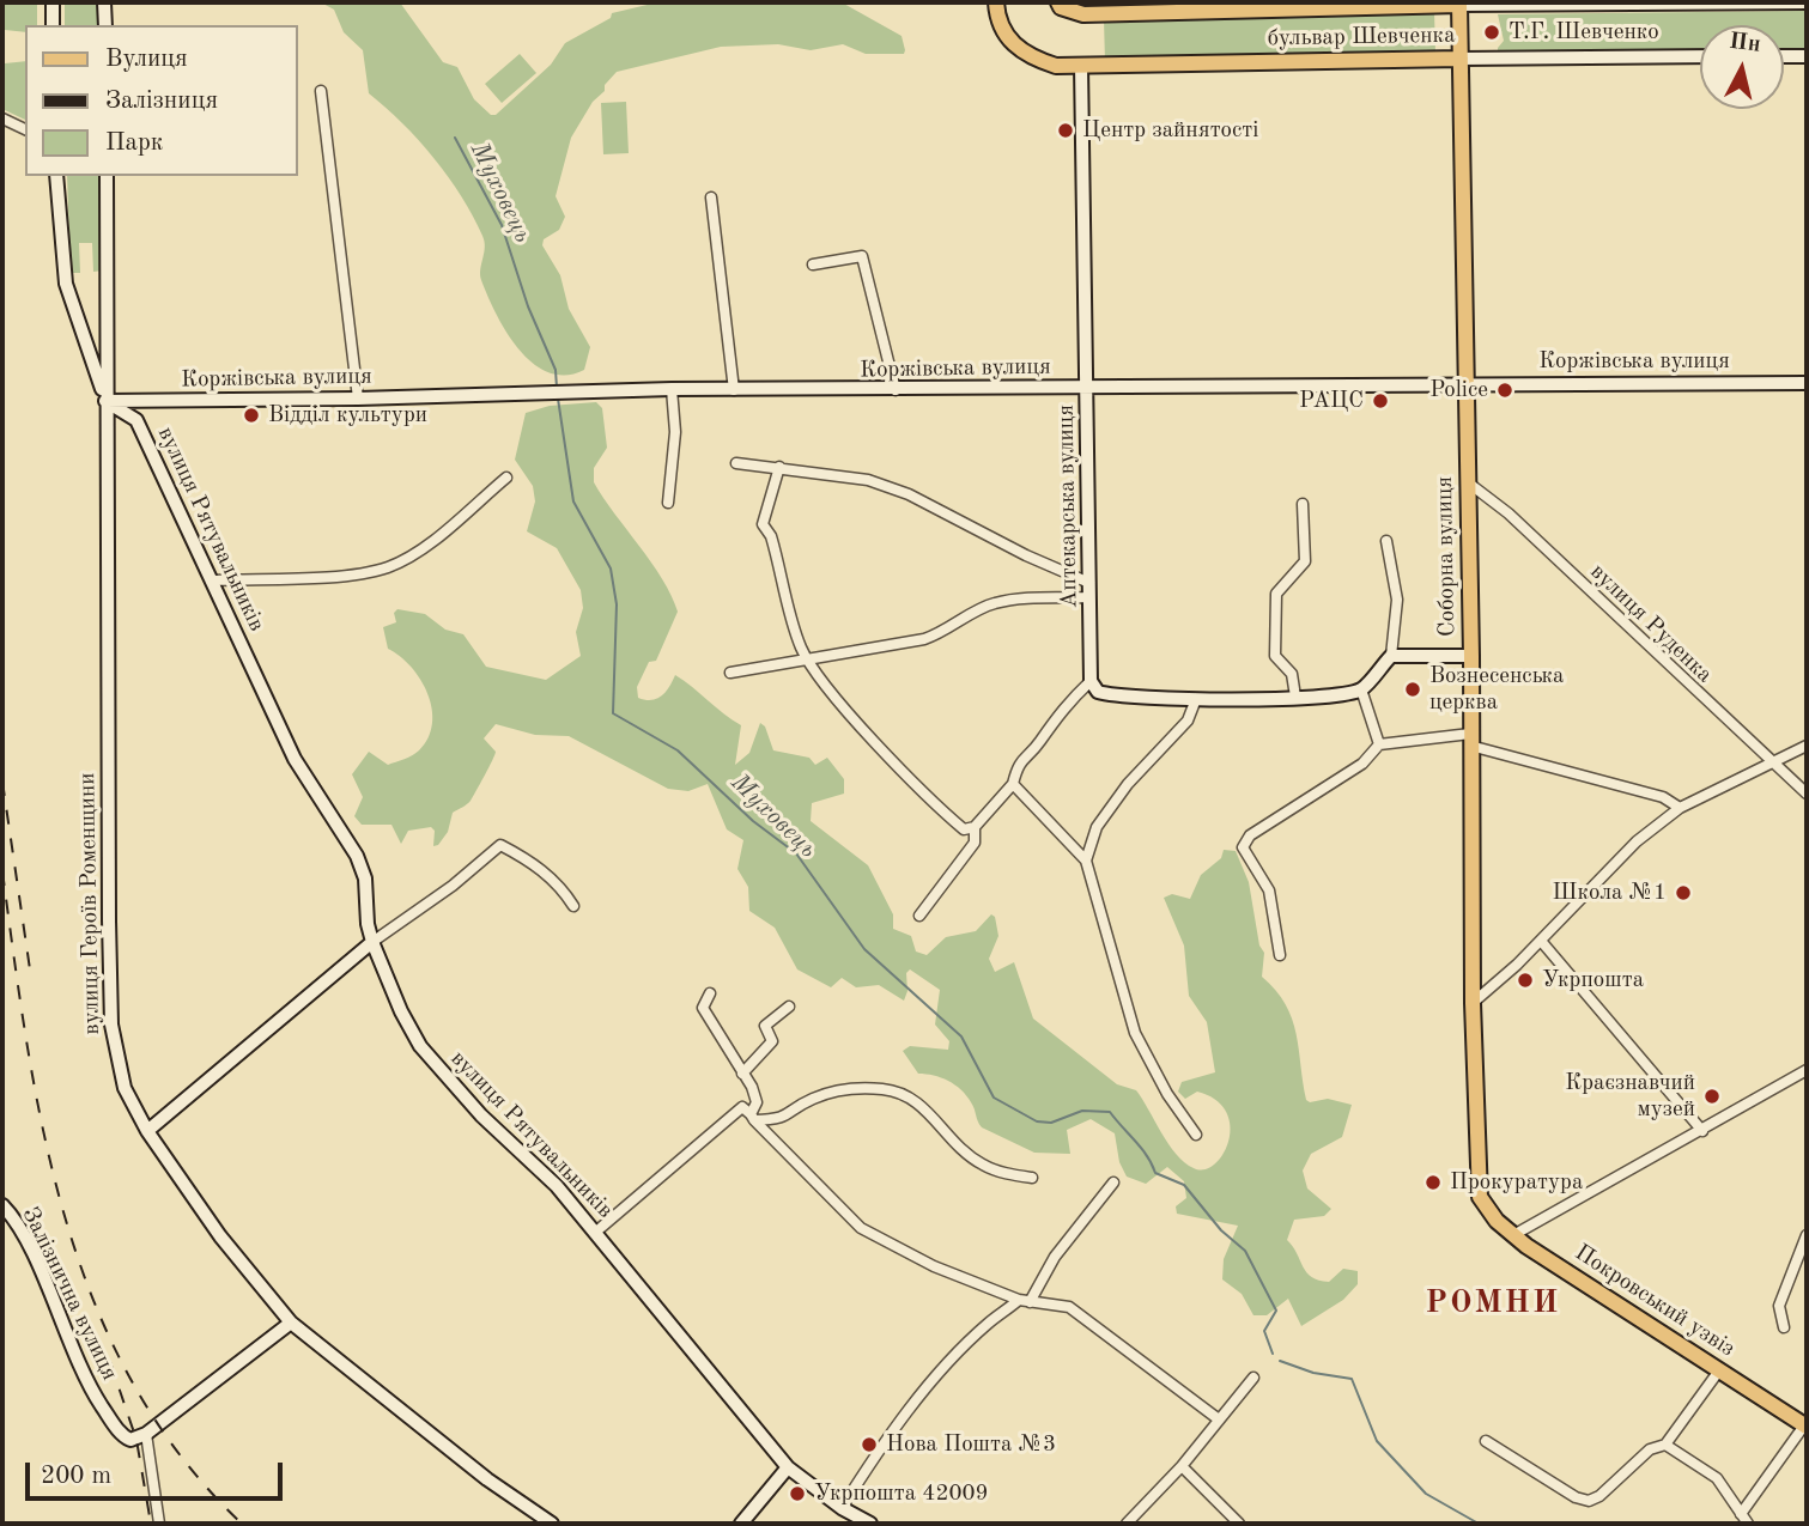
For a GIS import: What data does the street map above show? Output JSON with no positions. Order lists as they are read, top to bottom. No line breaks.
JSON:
{"streets":{"main road":["бульвар Шевченка","Соборна вулиця","Покровський узвіз"],"street":["Коржівська вулиця","Аптекарська вулиця","вулиця Рятувальників","вулиця Руденка","вулиця Героїв Роменщини","Залізнична вулиця"]},"crossings":[["бульвар Шевченка","Аптекарська вулиця"],["бульвар Шевченка","Соборна вулиця"],["Коржівська вулиця","Аптекарська вулиця"],["Коржівська вулиця","вулиця Рятувальників"],["Коржівська вулиця","Соборна вулиця"],["Коржівська вулиця","вулиця Героїв Роменщини"],["вулиця Рятувальників","вулиця Героїв Роменщини"],["Соборна вулиця","вулиця Руденка"],["Соборна вулиця","Покровський узвіз"]],"districts":["РОМНИ"],"water":["Муховець"],"places":["Т.Г. Шевченко","Центр зайнятості","Police","РАЦС","Відділ культури","Вознесенська церква","Школа №1","Укрпошта","Краєзнавчий музей","Прокуратура","Нова Пошта №3","Укрпошта 42009"],"legend":["Вулиця","Залізниця","Парк"],"scale_bar":"200 m","north":"top"}
